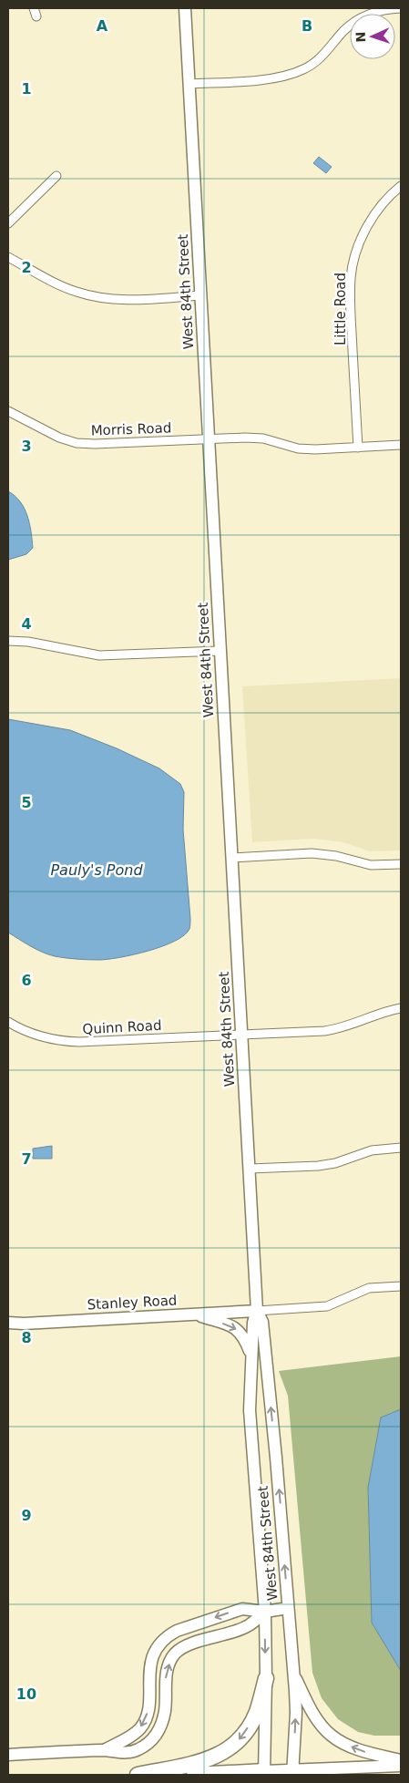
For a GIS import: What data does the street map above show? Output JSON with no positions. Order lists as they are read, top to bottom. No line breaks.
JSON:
{"streets":{"street":["West 84th Street","Little Road","Morris Road","Quinn Road","Stanley Road"]},"crossings":[["West 84th Street","Morris Road"],["West 84th Street","Quinn Road"],["West 84th Street","Stanley Road"],["Little Road","Morris Road"]],"water":["Pauly's Pond"],"north":"left","grid":{"columns":["A","B"],"rows":["1","2","3","4","5","6","7","8","9","10"]}}
